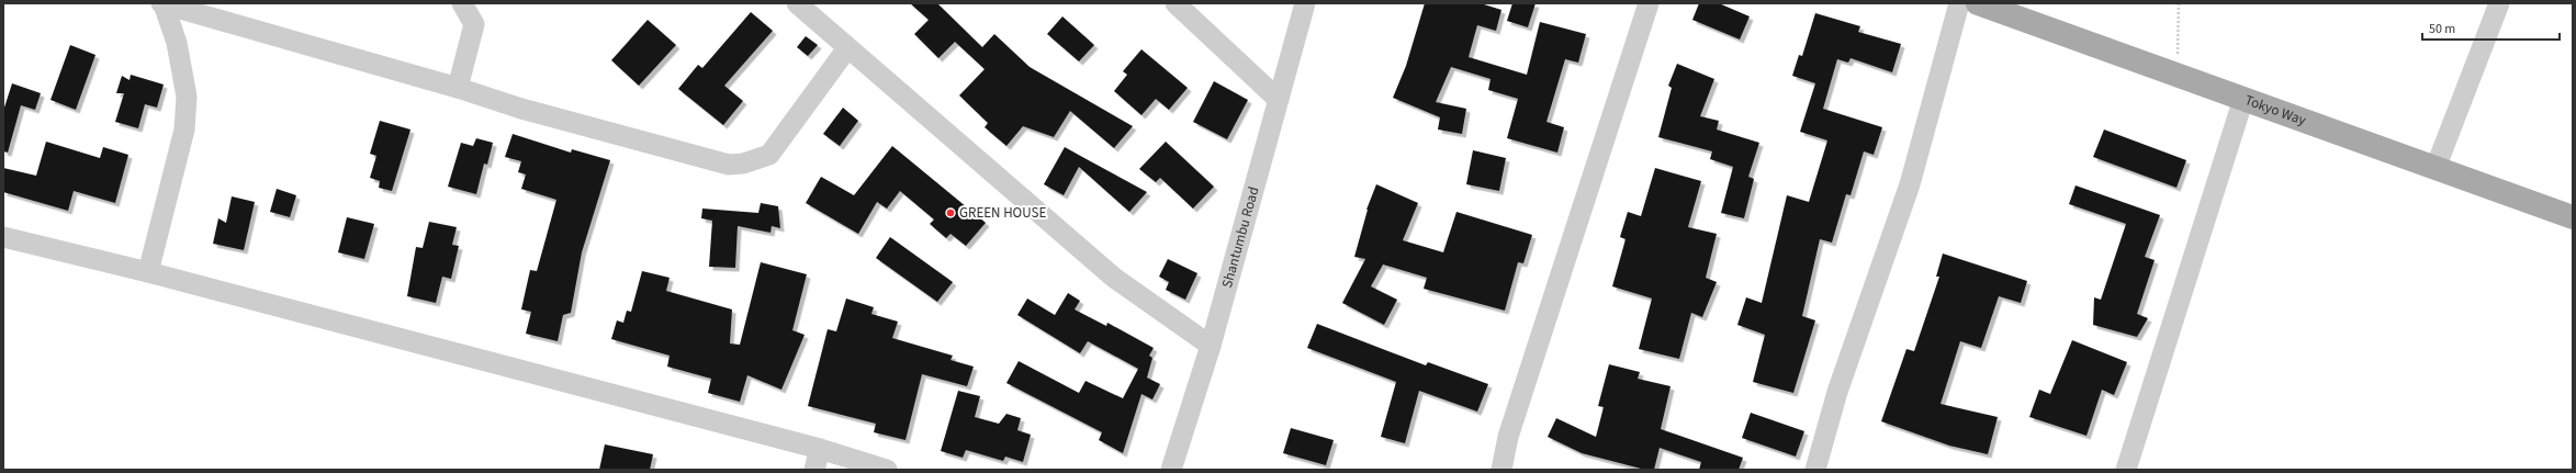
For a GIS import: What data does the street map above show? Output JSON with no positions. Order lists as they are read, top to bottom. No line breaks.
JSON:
{"streets":{"main road":["Tokyo Way"],"street":["Shantumbu Road"]},"places":["GREEN HOUSE"],"scale_bar":"50 m"}
